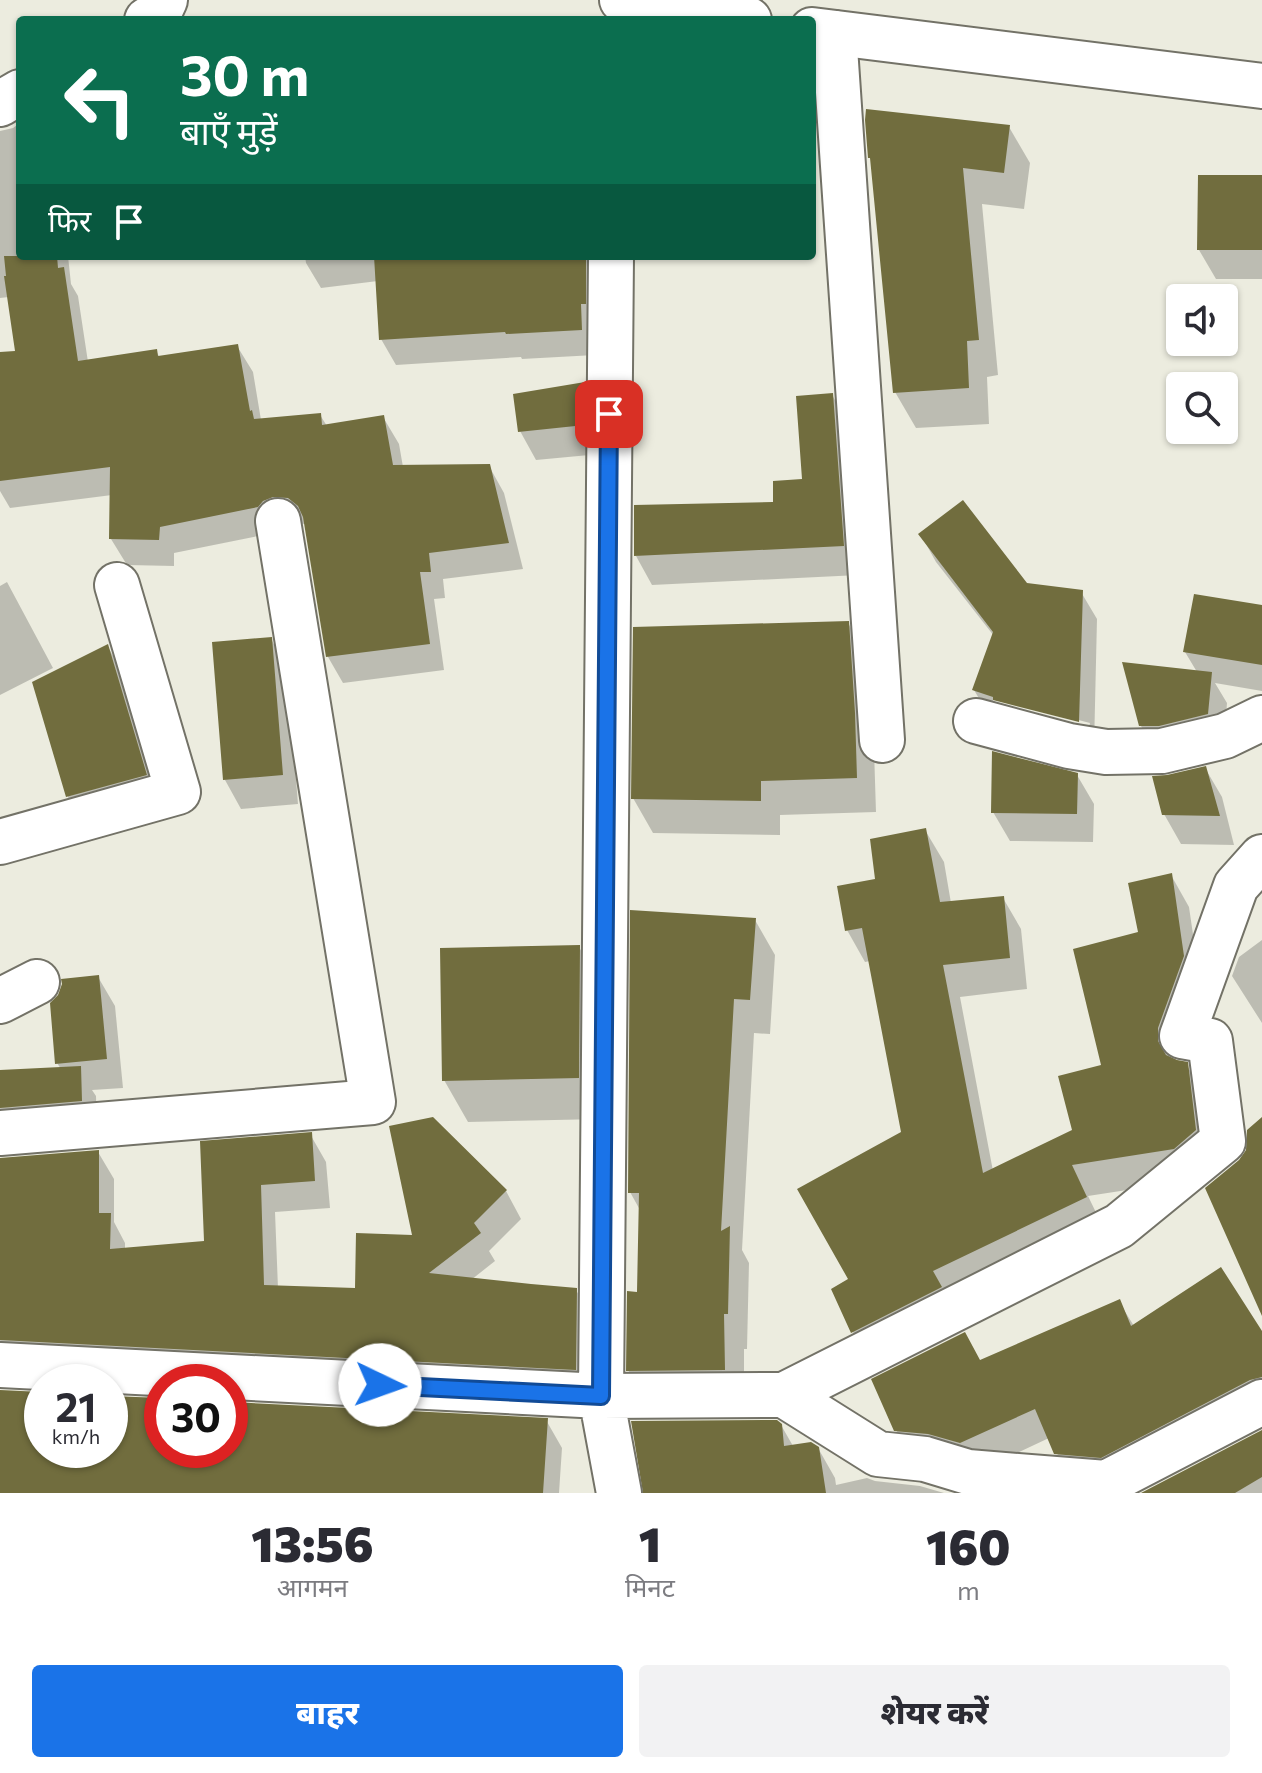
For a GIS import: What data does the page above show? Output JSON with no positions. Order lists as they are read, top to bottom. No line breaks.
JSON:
{"page":{"turn":["30 m","बाएँ मुड़ें"],"then":"फिर","speed":"21 km/h","limit":"30","eta":["13:56","आगमन","1","मिनट","160","m"],"buttons":["बाहर","शेयर करें"]}}
